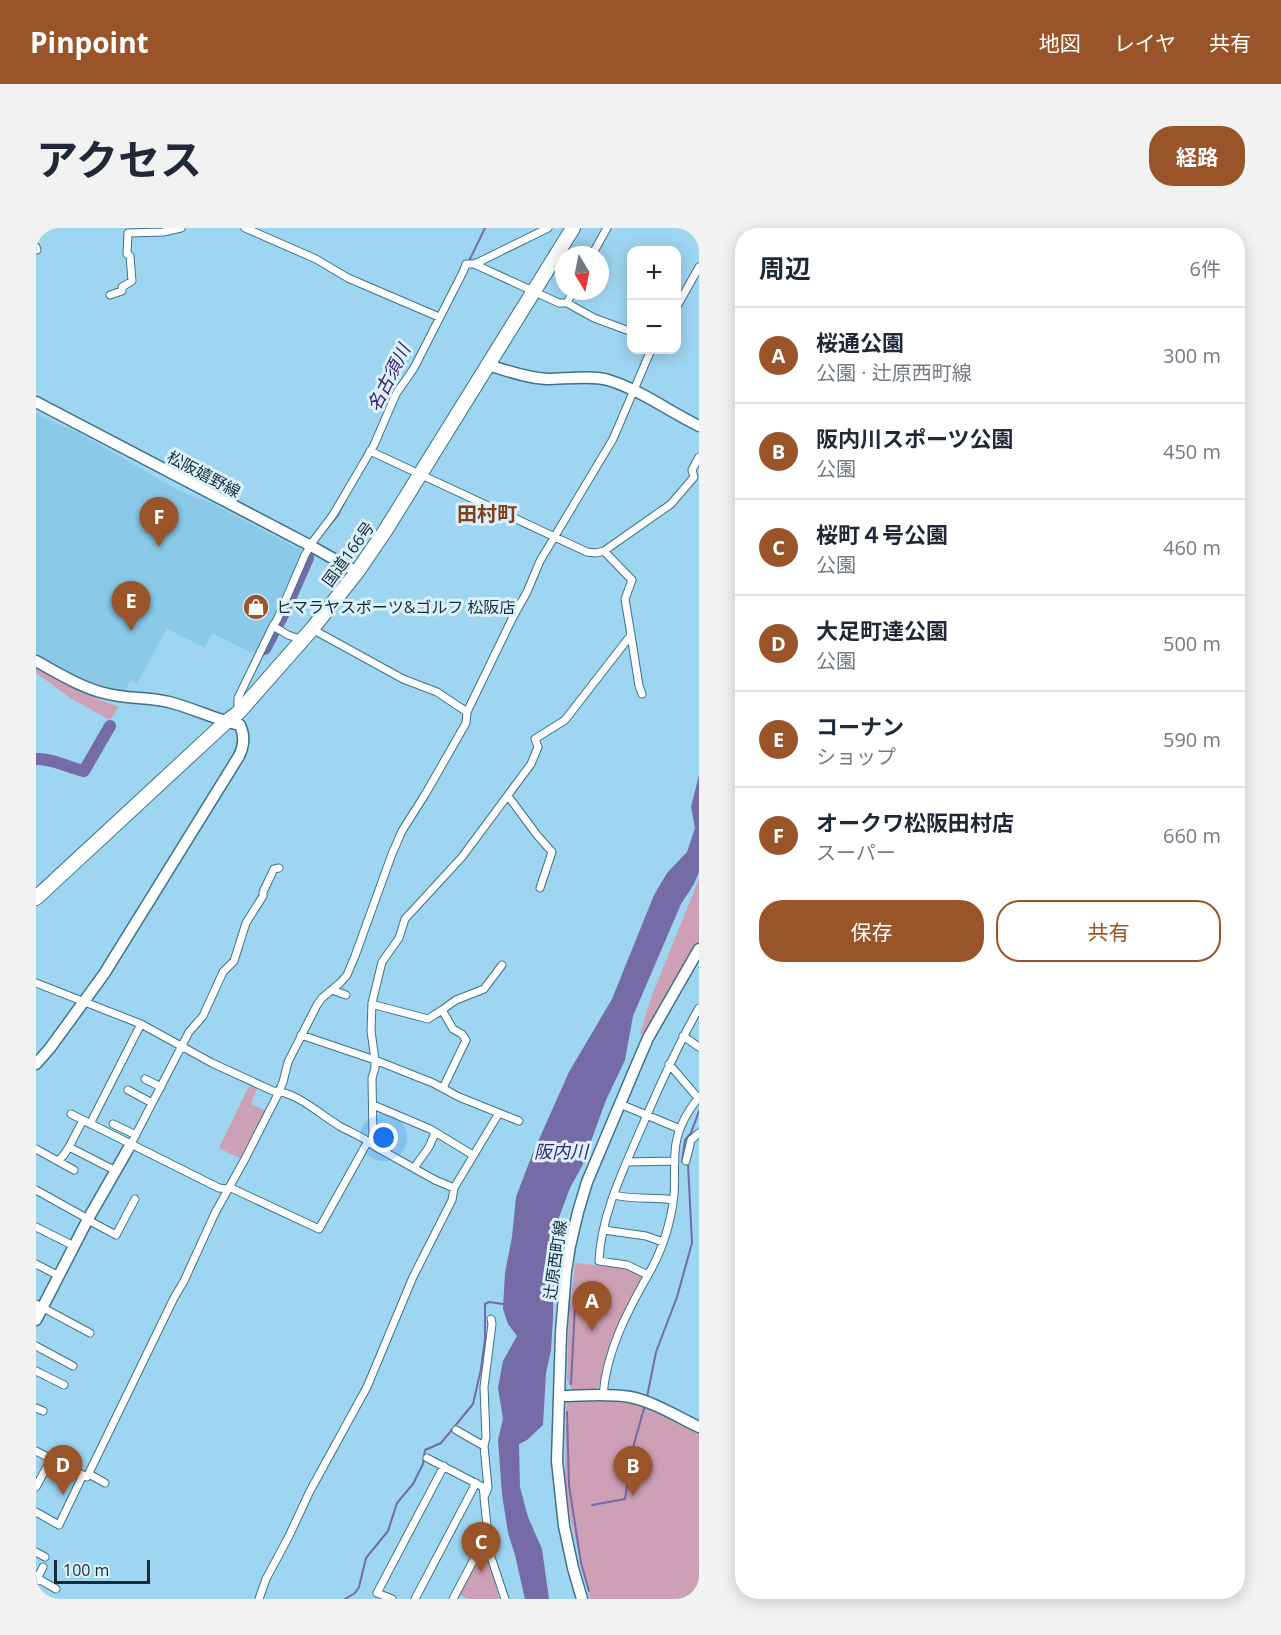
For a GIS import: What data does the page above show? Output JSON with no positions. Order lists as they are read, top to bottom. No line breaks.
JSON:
{"streets":{"highway":["国道166号"],"main road":["松阪嬉野線","辻原西町線"]},"crossings":[["松阪嬉野線","国道166号"]],"districts":["田村町"],"water":["名古須川","阪内川"],"places":{"shop":["ヒマラヤスポーツ&ゴルフ 松阪店"]},"scale_bar":"100 m","north":"bottom","page":{"header":"Pinpoint","nav":["地図","レイヤ","共有"],"title":"アクセス","buttons":["経路",["保存","共有"]],"heading":["周辺","6件"],"map_buttons":["+","−"],"list":[{"mark":"A","name":"桜通公園","note":"公園 · 辻原西町線","value":"300 m"},{"mark":"B","name":"阪内川スポーツ公園","note":"公園","value":"450 m"},{"mark":"C","name":"桜町４号公園","note":"公園","value":"460 m"},{"mark":"D","name":"大足町達公園","note":"公園","value":"500 m"},{"mark":"E","name":"コーナン","note":"ショップ","value":"590 m"},{"mark":"F","name":"オークワ松阪田村店","note":"スーパー","value":"660 m"}],"pins":["F","E","A","D","B","C"],"scale":"100 m"}}
